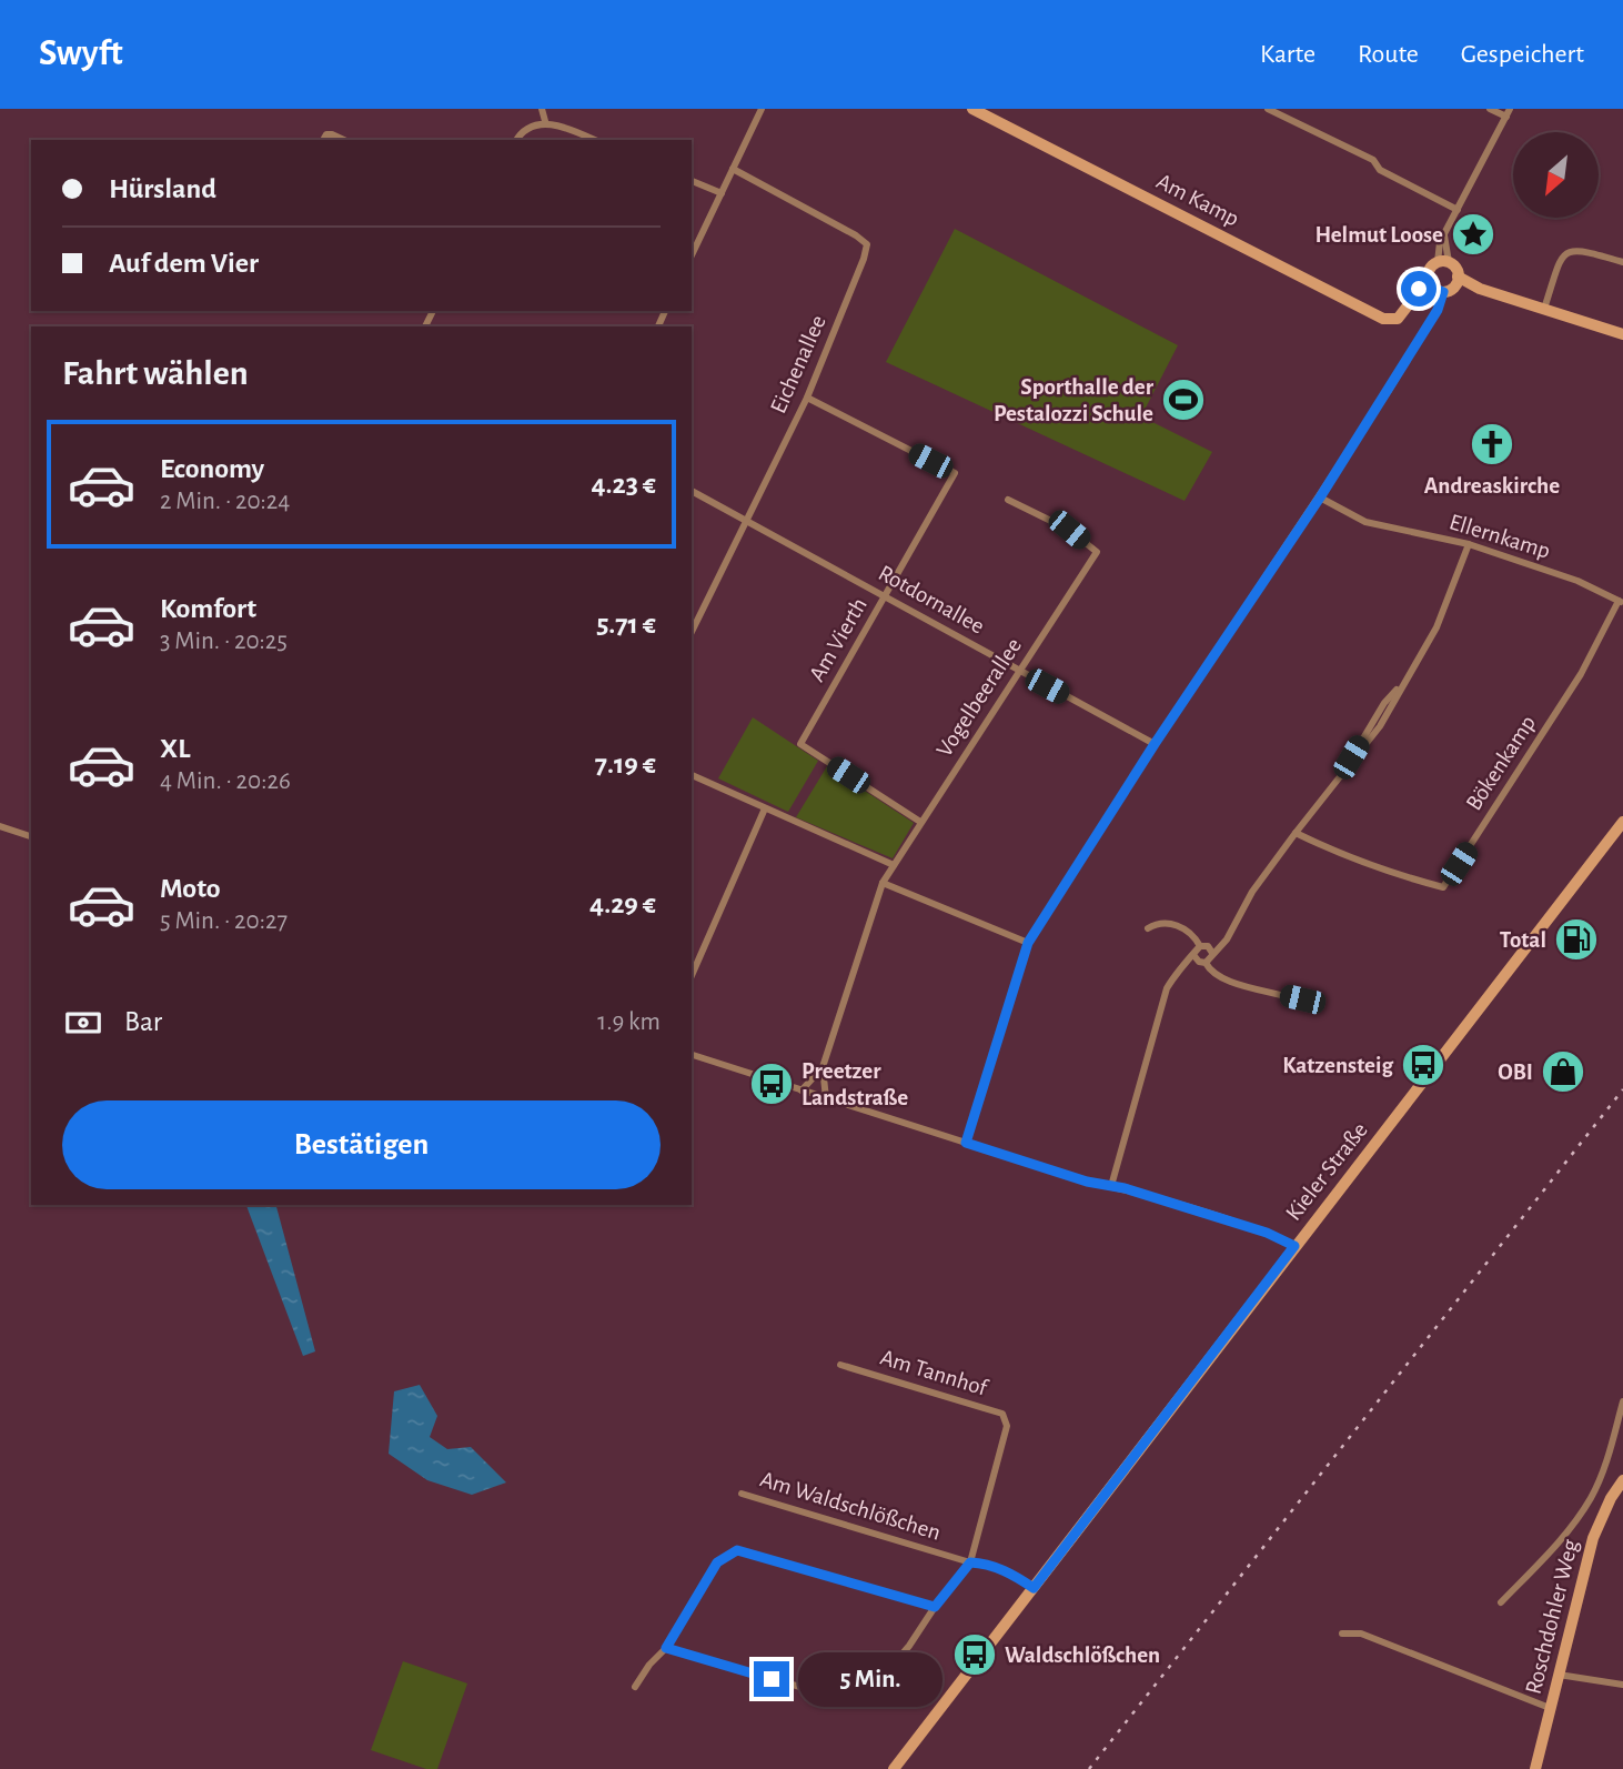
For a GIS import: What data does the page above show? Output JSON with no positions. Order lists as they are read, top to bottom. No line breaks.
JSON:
{"streets":{"main road":["Am Kamp","Kieler Straße","Roschdohler Weg"],"street":["Eichenallee","Ellernkamp","Rotdornallee","Am Vierth","Vogelbeerallee","Bökenkamp","Am Tannhof","Am Waldschlößchen"]},"crossings":[["Eichenallee","Rotdornallee"],["Eichenallee","Am Vierth"],["Ellernkamp","Bökenkamp"],["Rotdornallee","Am Vierth"],["Rotdornallee","Vogelbeerallee"],["Am Vierth","Vogelbeerallee"],["Kieler Straße","Am Waldschlößchen"],["Am Tannhof","Am Waldschlößchen"]],"places":{"place":["Helmut Loose"],"sports":["Sporthalle der Pestalozzi Schule"],"church":["Andreaskirche"],"fuel station":["Total"],"bus stop":["Katzensteig","Preetzer Landstraße","Waldschlößchen"],"shop":["OBI"]},"north":"bottom left","page":{"header":"Swyft","nav":["Karte","Route","Gespeichert"],"banner":["Hürsland","Auf dem Vier"],"heading":"Fahrt wählen","list":[{"name":"Economy","note":"2 Min. · 20:24","value":"4.23 €"},{"name":"Komfort","note":"3 Min. · 20:25","value":"5.71 €"},{"name":"XL","note":"4 Min. · 20:26","value":"7.19 €"},{"name":"Moto","note":"5 Min. · 20:27","value":"4.29 €"}],"pay":["Bar","1.9 km"],"buttons":"Bestätigen","bubble":"5 Min."}}
